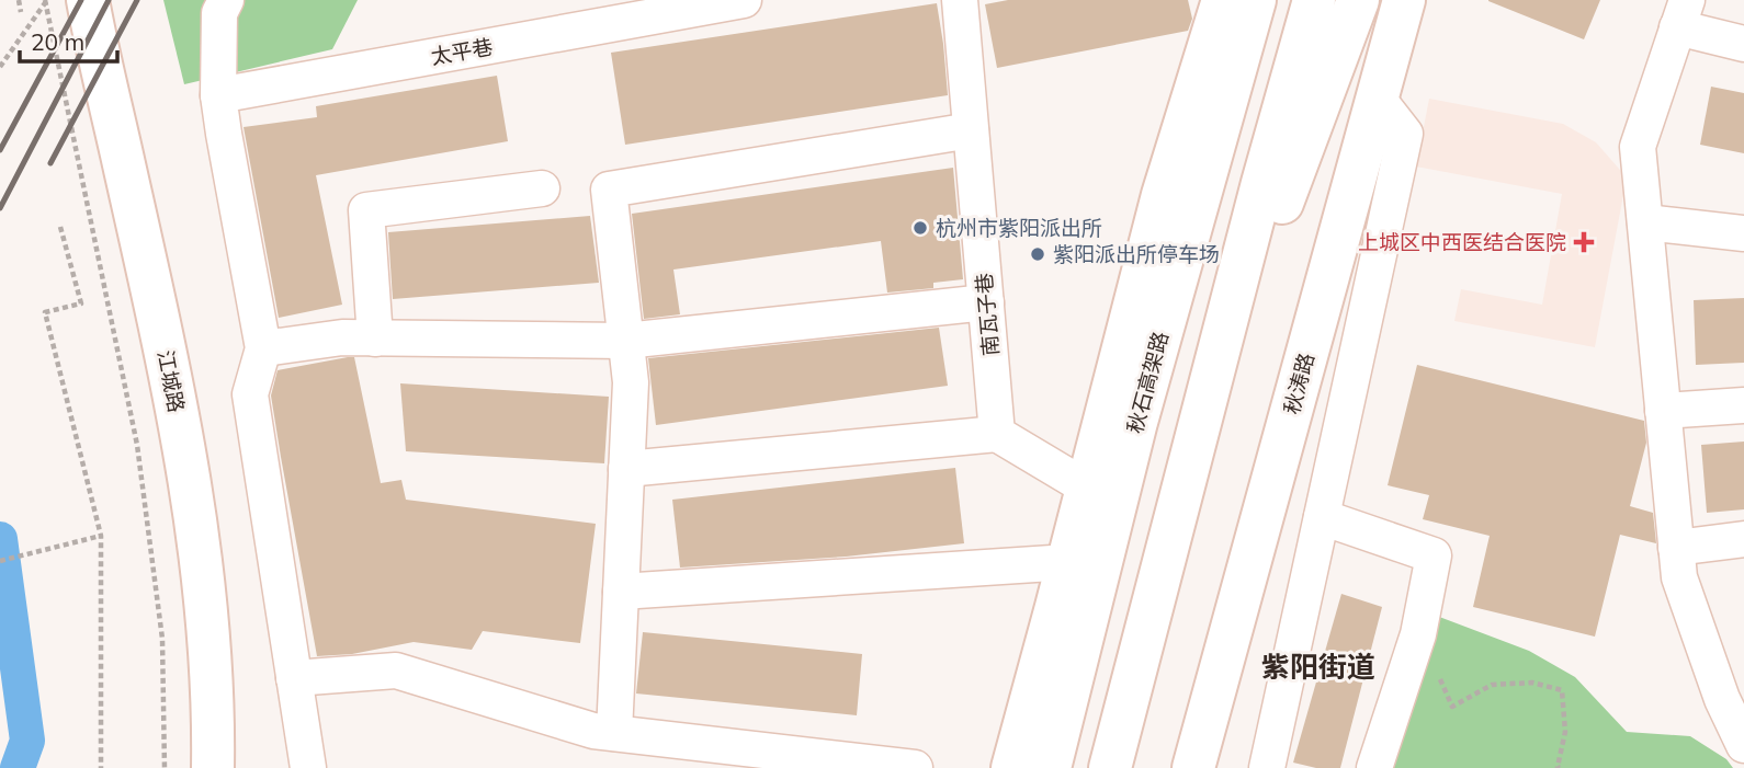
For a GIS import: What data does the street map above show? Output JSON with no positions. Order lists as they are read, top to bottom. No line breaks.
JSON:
{"streets":{"main road":["江城路","秋石高架路","秋涛路"],"street":["太平巷","南瓦子巷"]},"districts":["紫阳街道"],"places":{"other":["杭州市紫阳派出所","紫阳派出所停车场"],"health":["上城区中西医结合医院"]},"scale_bar":"20 m"}
